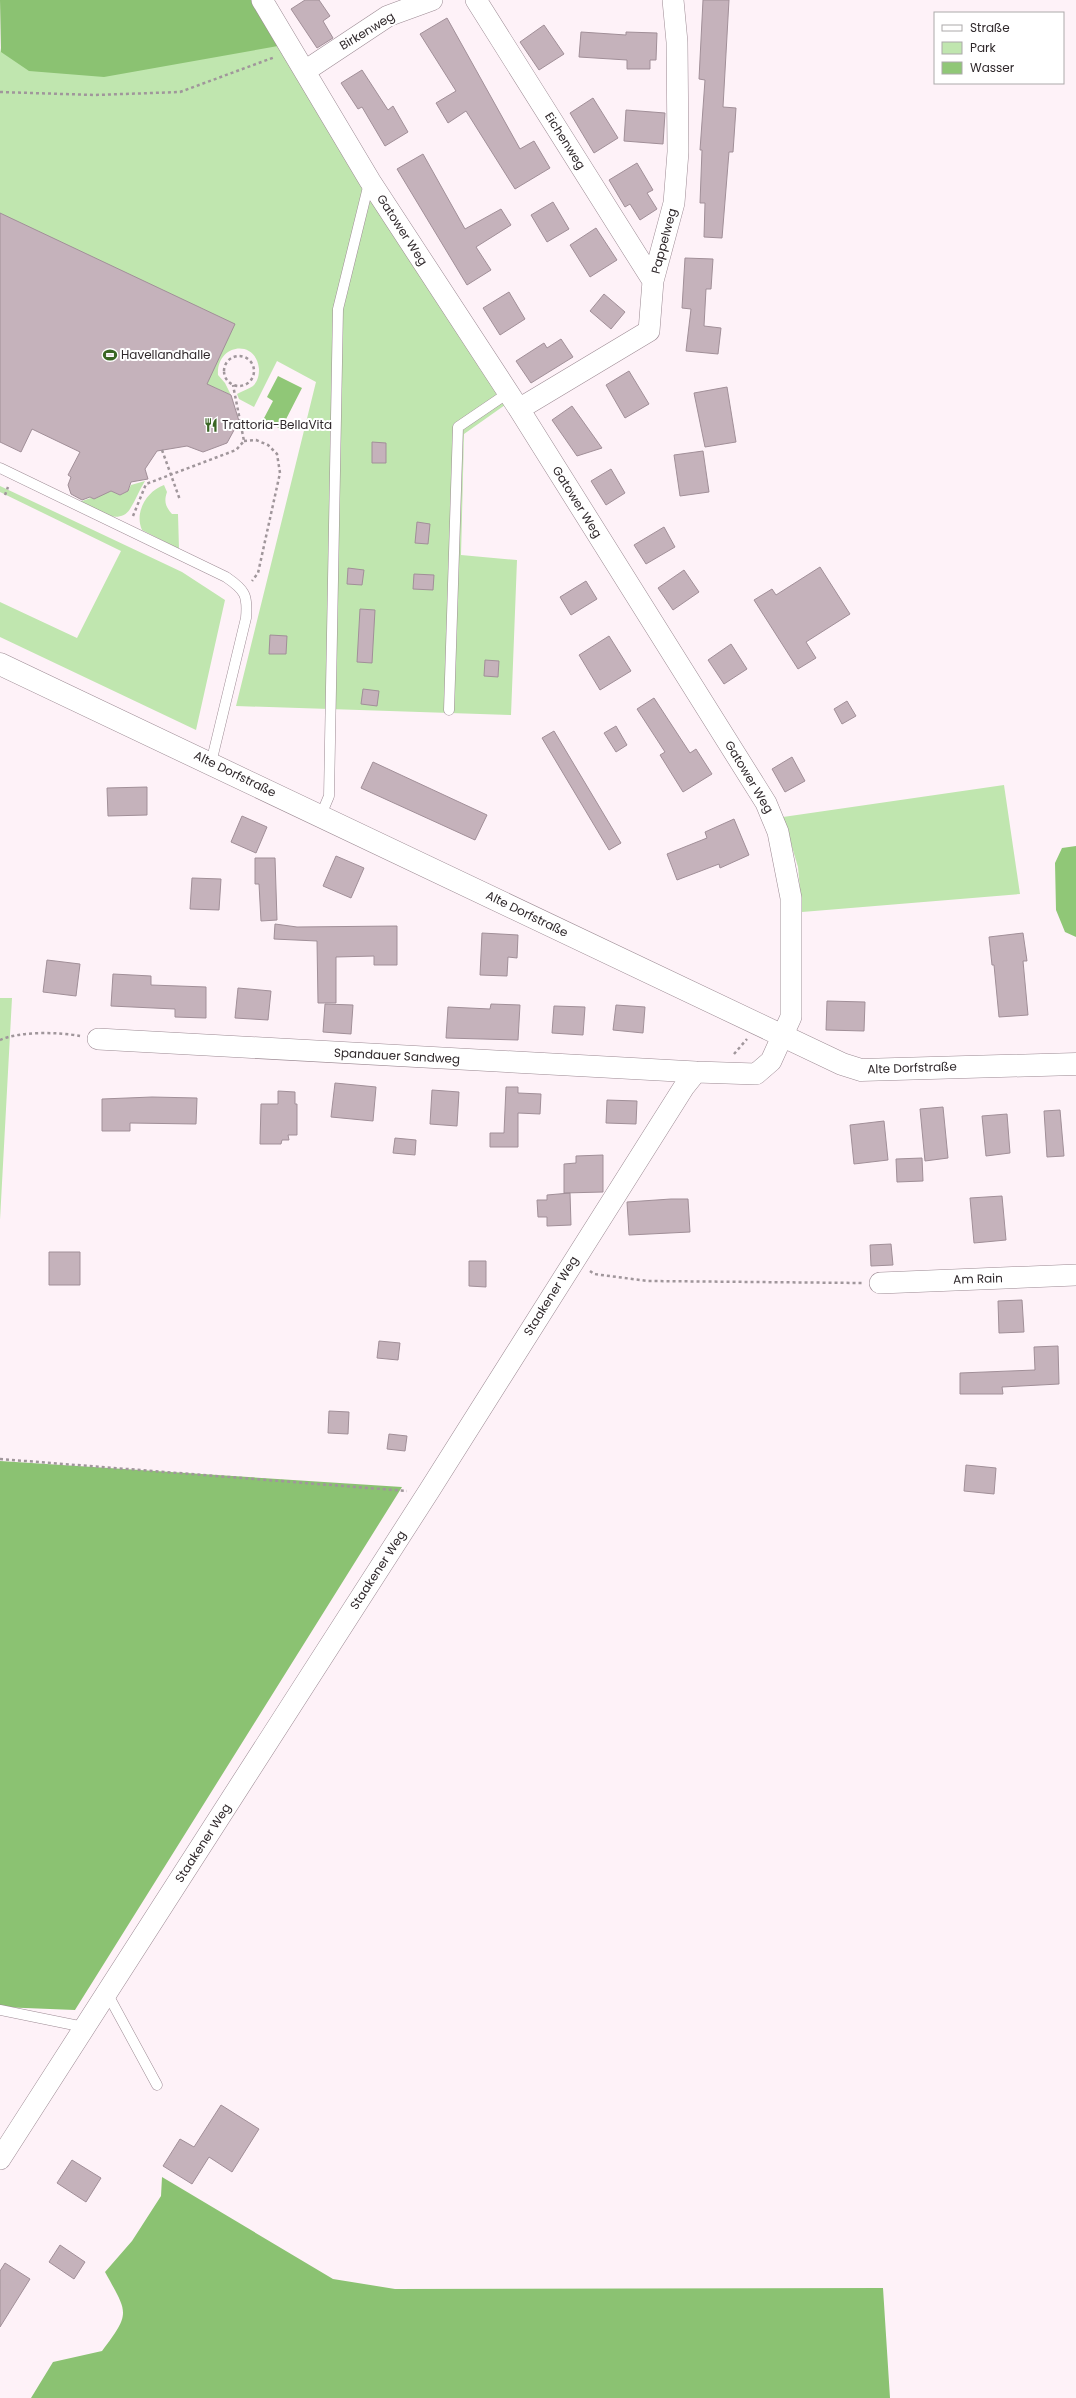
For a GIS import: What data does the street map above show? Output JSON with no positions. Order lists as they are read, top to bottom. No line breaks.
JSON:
{"streets":{"street":["Birkenweg","Eichenweg","Gatower Weg","Pappelweg","Alte Dorfstraße","Spandauer Sandweg","Am Rain","Staakener Weg"]},"crossings":[["Birkenweg","Gatower Weg"],["Eichenweg","Pappelweg"],["Gatower Weg","Pappelweg"],["Gatower Weg","Alte Dorfstraße"],["Spandauer Sandweg","Staakener Weg"]],"places":{"sports":["Havellandhalle"],"restaurant":["Trattoria-BellaVita"]},"legend":["Straße","Park","Wasser"]}
